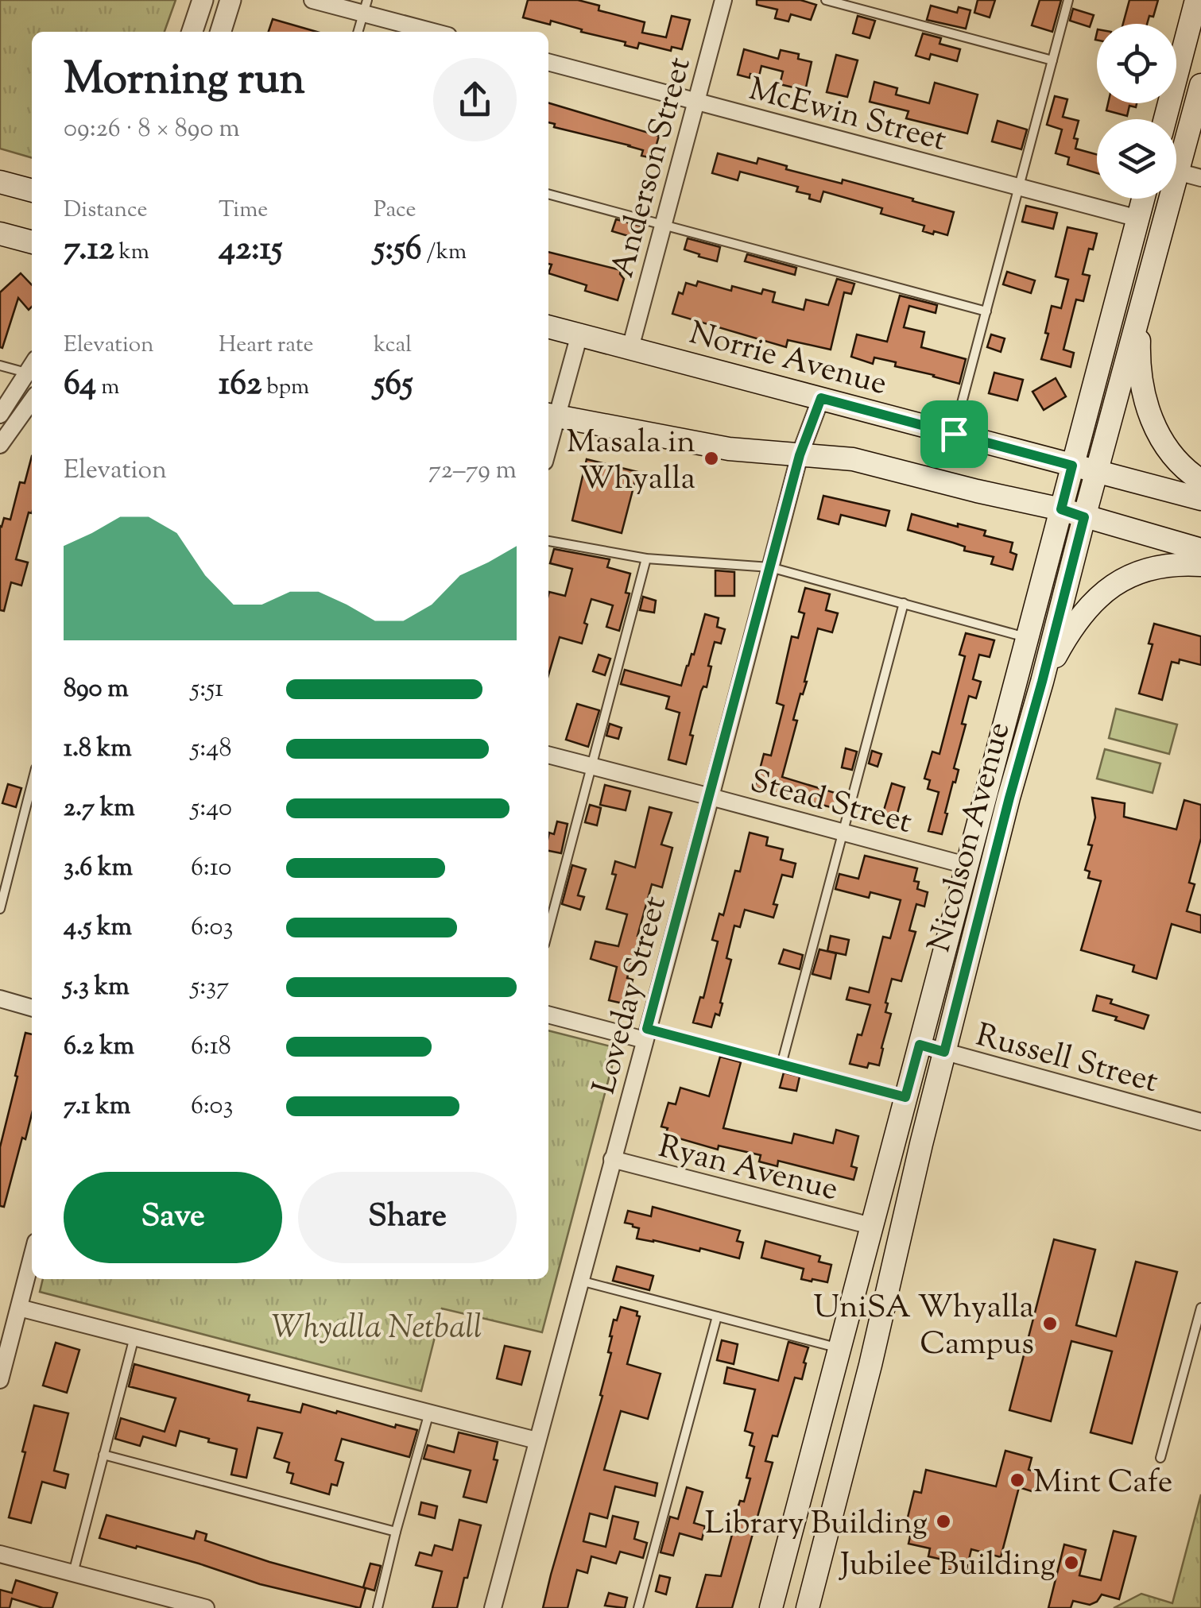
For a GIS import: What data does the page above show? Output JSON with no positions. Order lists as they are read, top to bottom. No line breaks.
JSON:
{"streets":{"main road":["Norrie Avenue","Nicolson Avenue"],"street":["McEwin Street","Anderson Street","Stead Street","Loveday Street","Russell Street","Ryan Avenue"]},"crossings":[["McEwin Street","Anderson Street"],["McEwin Street","Nicolson Avenue"],["Anderson Street","Norrie Avenue"],["Norrie Avenue","Nicolson Avenue"],["Norrie Avenue","Loveday Street"],["Stead Street","Nicolson Avenue"],["Stead Street","Loveday Street"],["Nicolson Avenue","Russell Street"],["Nicolson Avenue","Ryan Avenue"],["Loveday Street","Ryan Avenue"]],"parks":["Whyalla Netball"],"places":["Masala in Whyalla","UniSA Whyalla Campus","Mint Cafe","Library Building","Jubilee Building"],"page":{"heading":["Morning run","09:26 · 8 × 890 m"],"stats":[["Distance","7.12 km"],["Time","42:15"],["Pace","5:56 /km"],["Elevation","64 m"],["Heart rate","162 bpm"],["kcal","565"]],"chart":["Elevation","72–79 m"],"list":[{"name":"890 m","note":"5:51"},{"name":"1.8 km","note":"5:48"},{"name":"2.7 km","note":"5:40"},{"name":"3.6 km","note":"6:10"},{"name":"4.5 km","note":"6:03"},{"name":"5.3 km","note":"5:37"},{"name":"6.2 km","note":"6:18"},{"name":"7.1 km","note":"6:03"}],"buttons":["Save","Share"]}}
